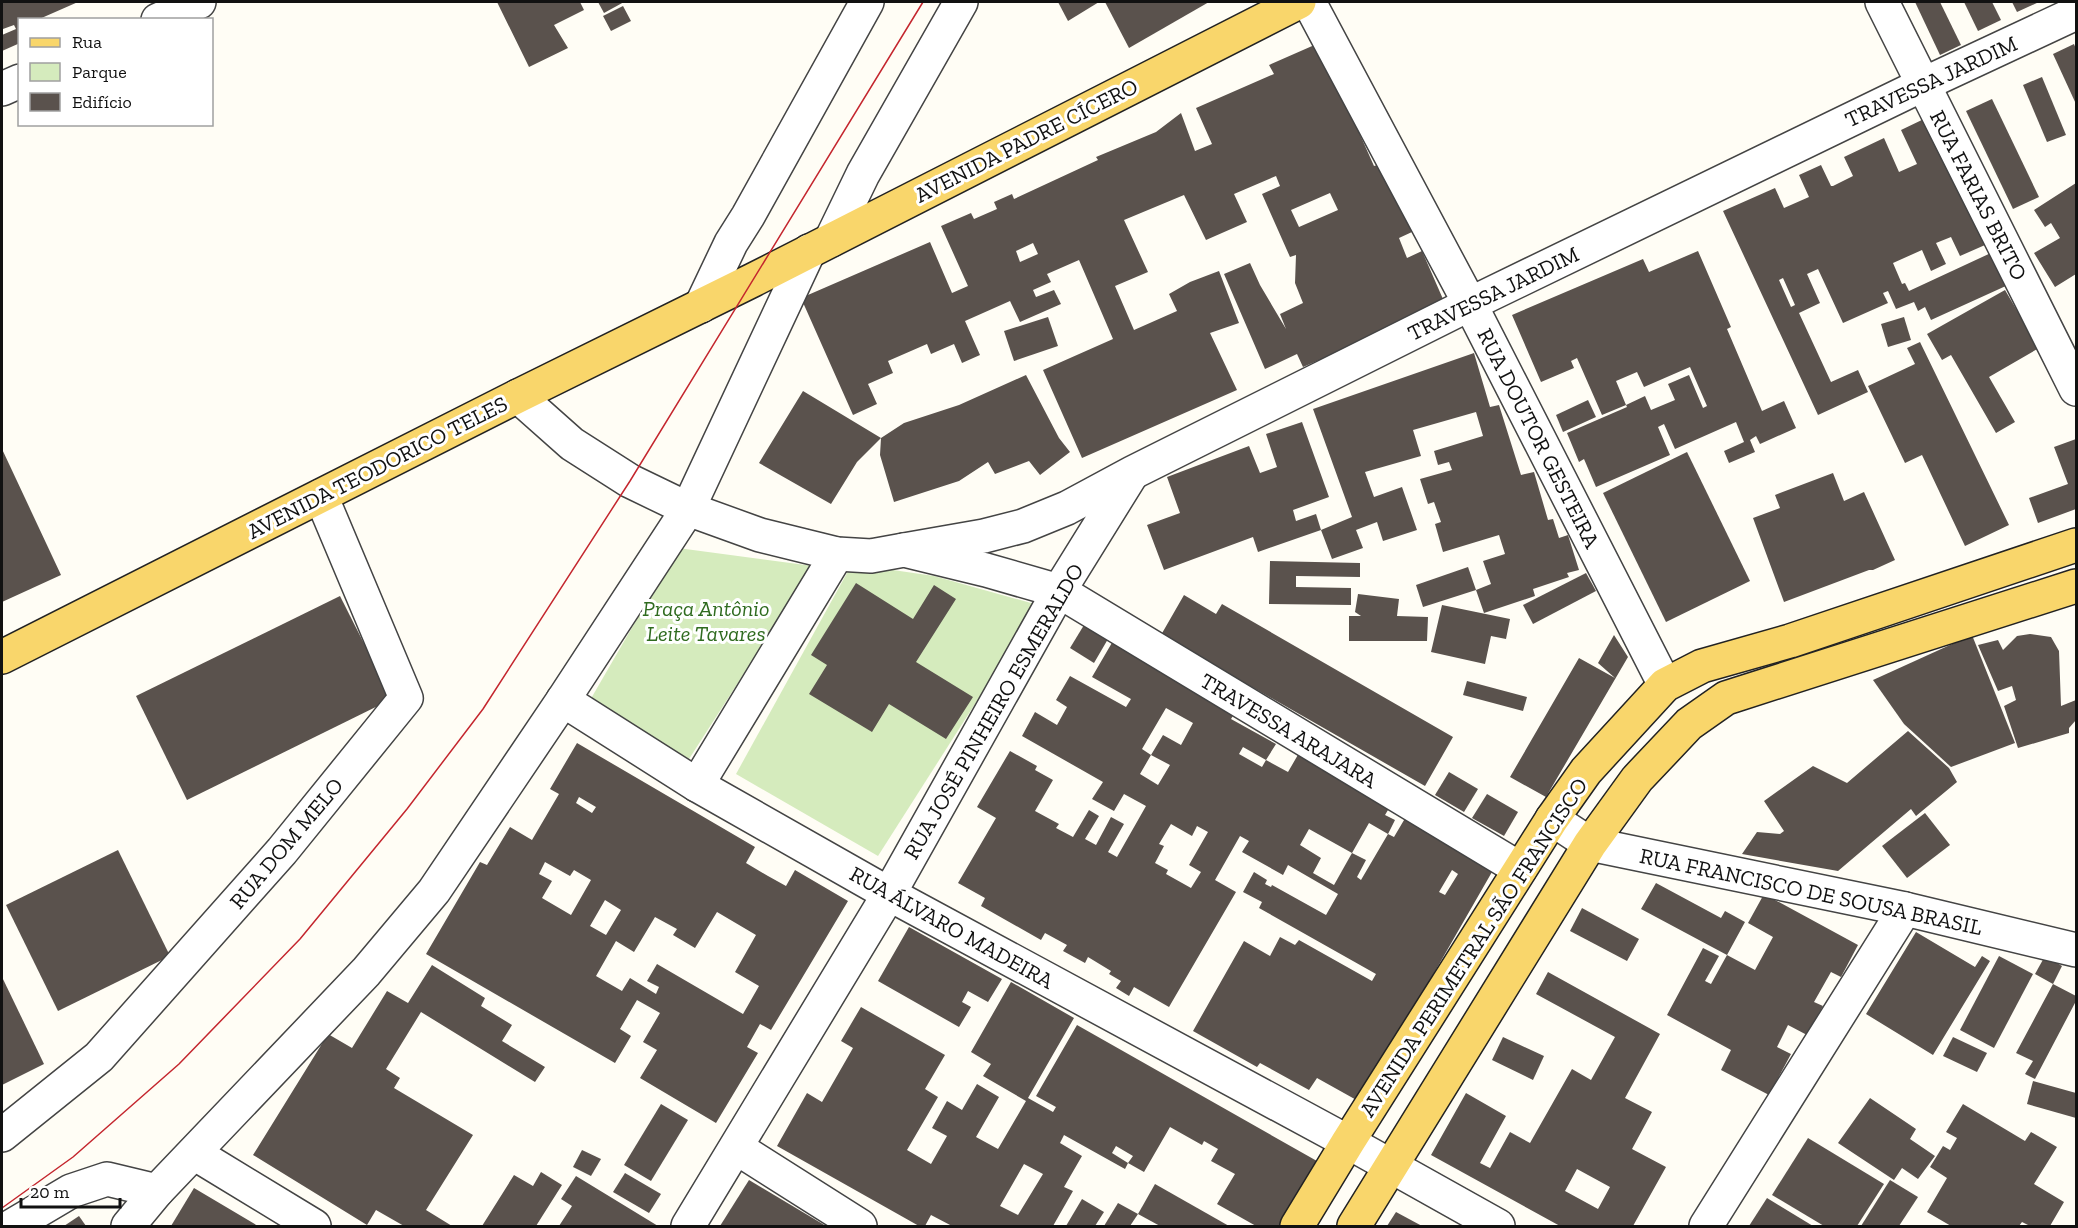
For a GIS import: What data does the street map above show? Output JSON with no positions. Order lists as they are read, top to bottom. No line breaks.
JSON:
{"streets":{"main road":["AVENIDA PADRE CÍCERO","AVENIDA TEODORICO TELES","AVENIDA PERIMETRAL SÃO FRANCISCO"],"street":["TRAVESSA JARDIM","RUA FARIAS BRITO","RUA DOUTOR GESTEIRA","RUA JOSÉ PINHEIRO ESMERALDO","TRAVESSA ARAJARA","RUA DOM MELO","RUA FRANCISCO DE SOUSA BRASIL","RUA ÁLVARO MADEIRA"]},"crossings":[["TRAVESSA JARDIM","RUA FARIAS BRITO"],["TRAVESSA JARDIM","RUA DOUTOR GESTEIRA"],["TRAVESSA JARDIM","AVENIDA TEODORICO TELES"],["TRAVESSA JARDIM","RUA JOSÉ PINHEIRO ESMERALDO"],["TRAVESSA JARDIM","TRAVESSA ARAJARA"],["AVENIDA PADRE CÍCERO","AVENIDA TEODORICO TELES"],["RUA DOUTOR GESTEIRA","AVENIDA PERIMETRAL SÃO FRANCISCO"],["AVENIDA TEODORICO TELES","RUA DOM MELO"],["RUA JOSÉ PINHEIRO ESMERALDO","TRAVESSA ARAJARA"],["RUA JOSÉ PINHEIRO ESMERALDO","RUA ÁLVARO MADEIRA"],["TRAVESSA ARAJARA","AVENIDA PERIMETRAL SÃO FRANCISCO"],["RUA FRANCISCO DE SOUSA BRASIL","AVENIDA PERIMETRAL SÃO FRANCISCO"],["RUA ÁLVARO MADEIRA","AVENIDA PERIMETRAL SÃO FRANCISCO"]],"parks":["Praça Antônio Leite Tavares"],"legend":["Rua","Parque","Edifício"],"scale_bar":"20 m"}
